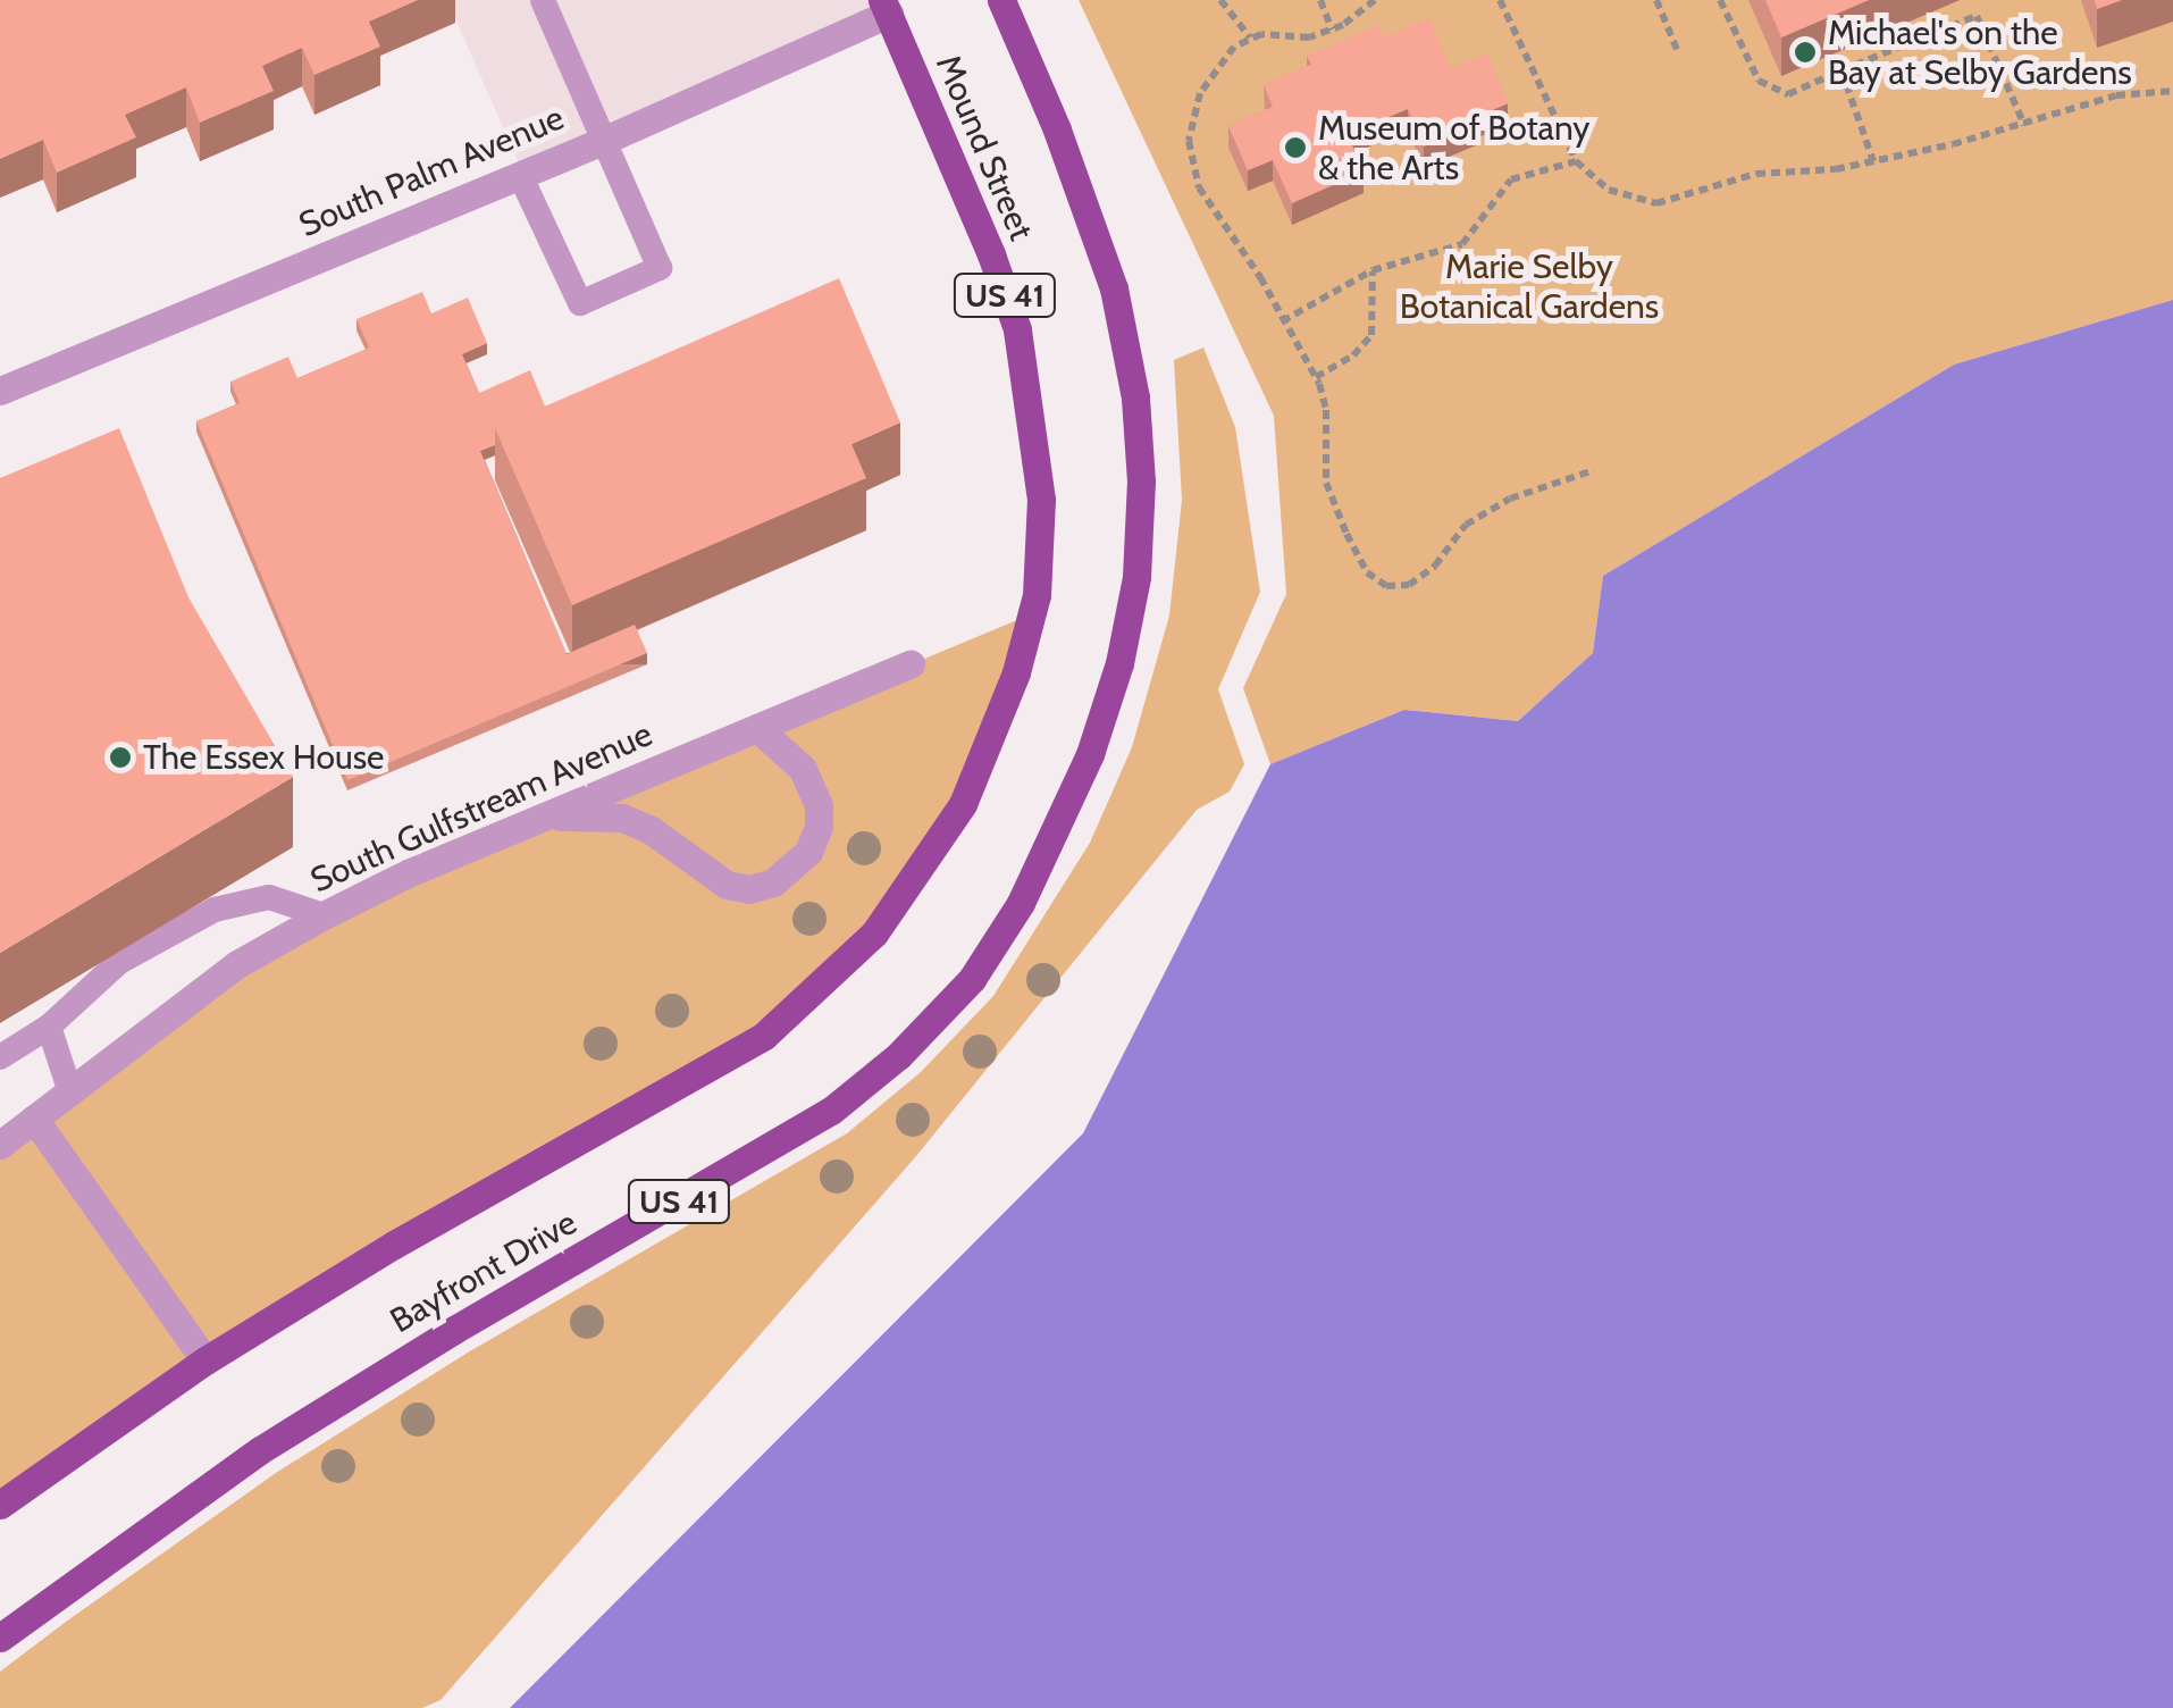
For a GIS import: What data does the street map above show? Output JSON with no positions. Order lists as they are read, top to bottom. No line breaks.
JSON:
{"streets":{"main road":["Mound Street","US 41","Bayfront Drive"],"street":["South Palm Avenue","South Gulfstream Avenue"]},"crossings":[["Mound Street","South Palm Avenue"],["Mound Street","Bayfront Drive"]],"parks":["Marie Selby Botanical Gardens"],"places":["Michael's on the Bay at Selby Gardens","Museum of Botany & the Arts","The Essex House"]}
